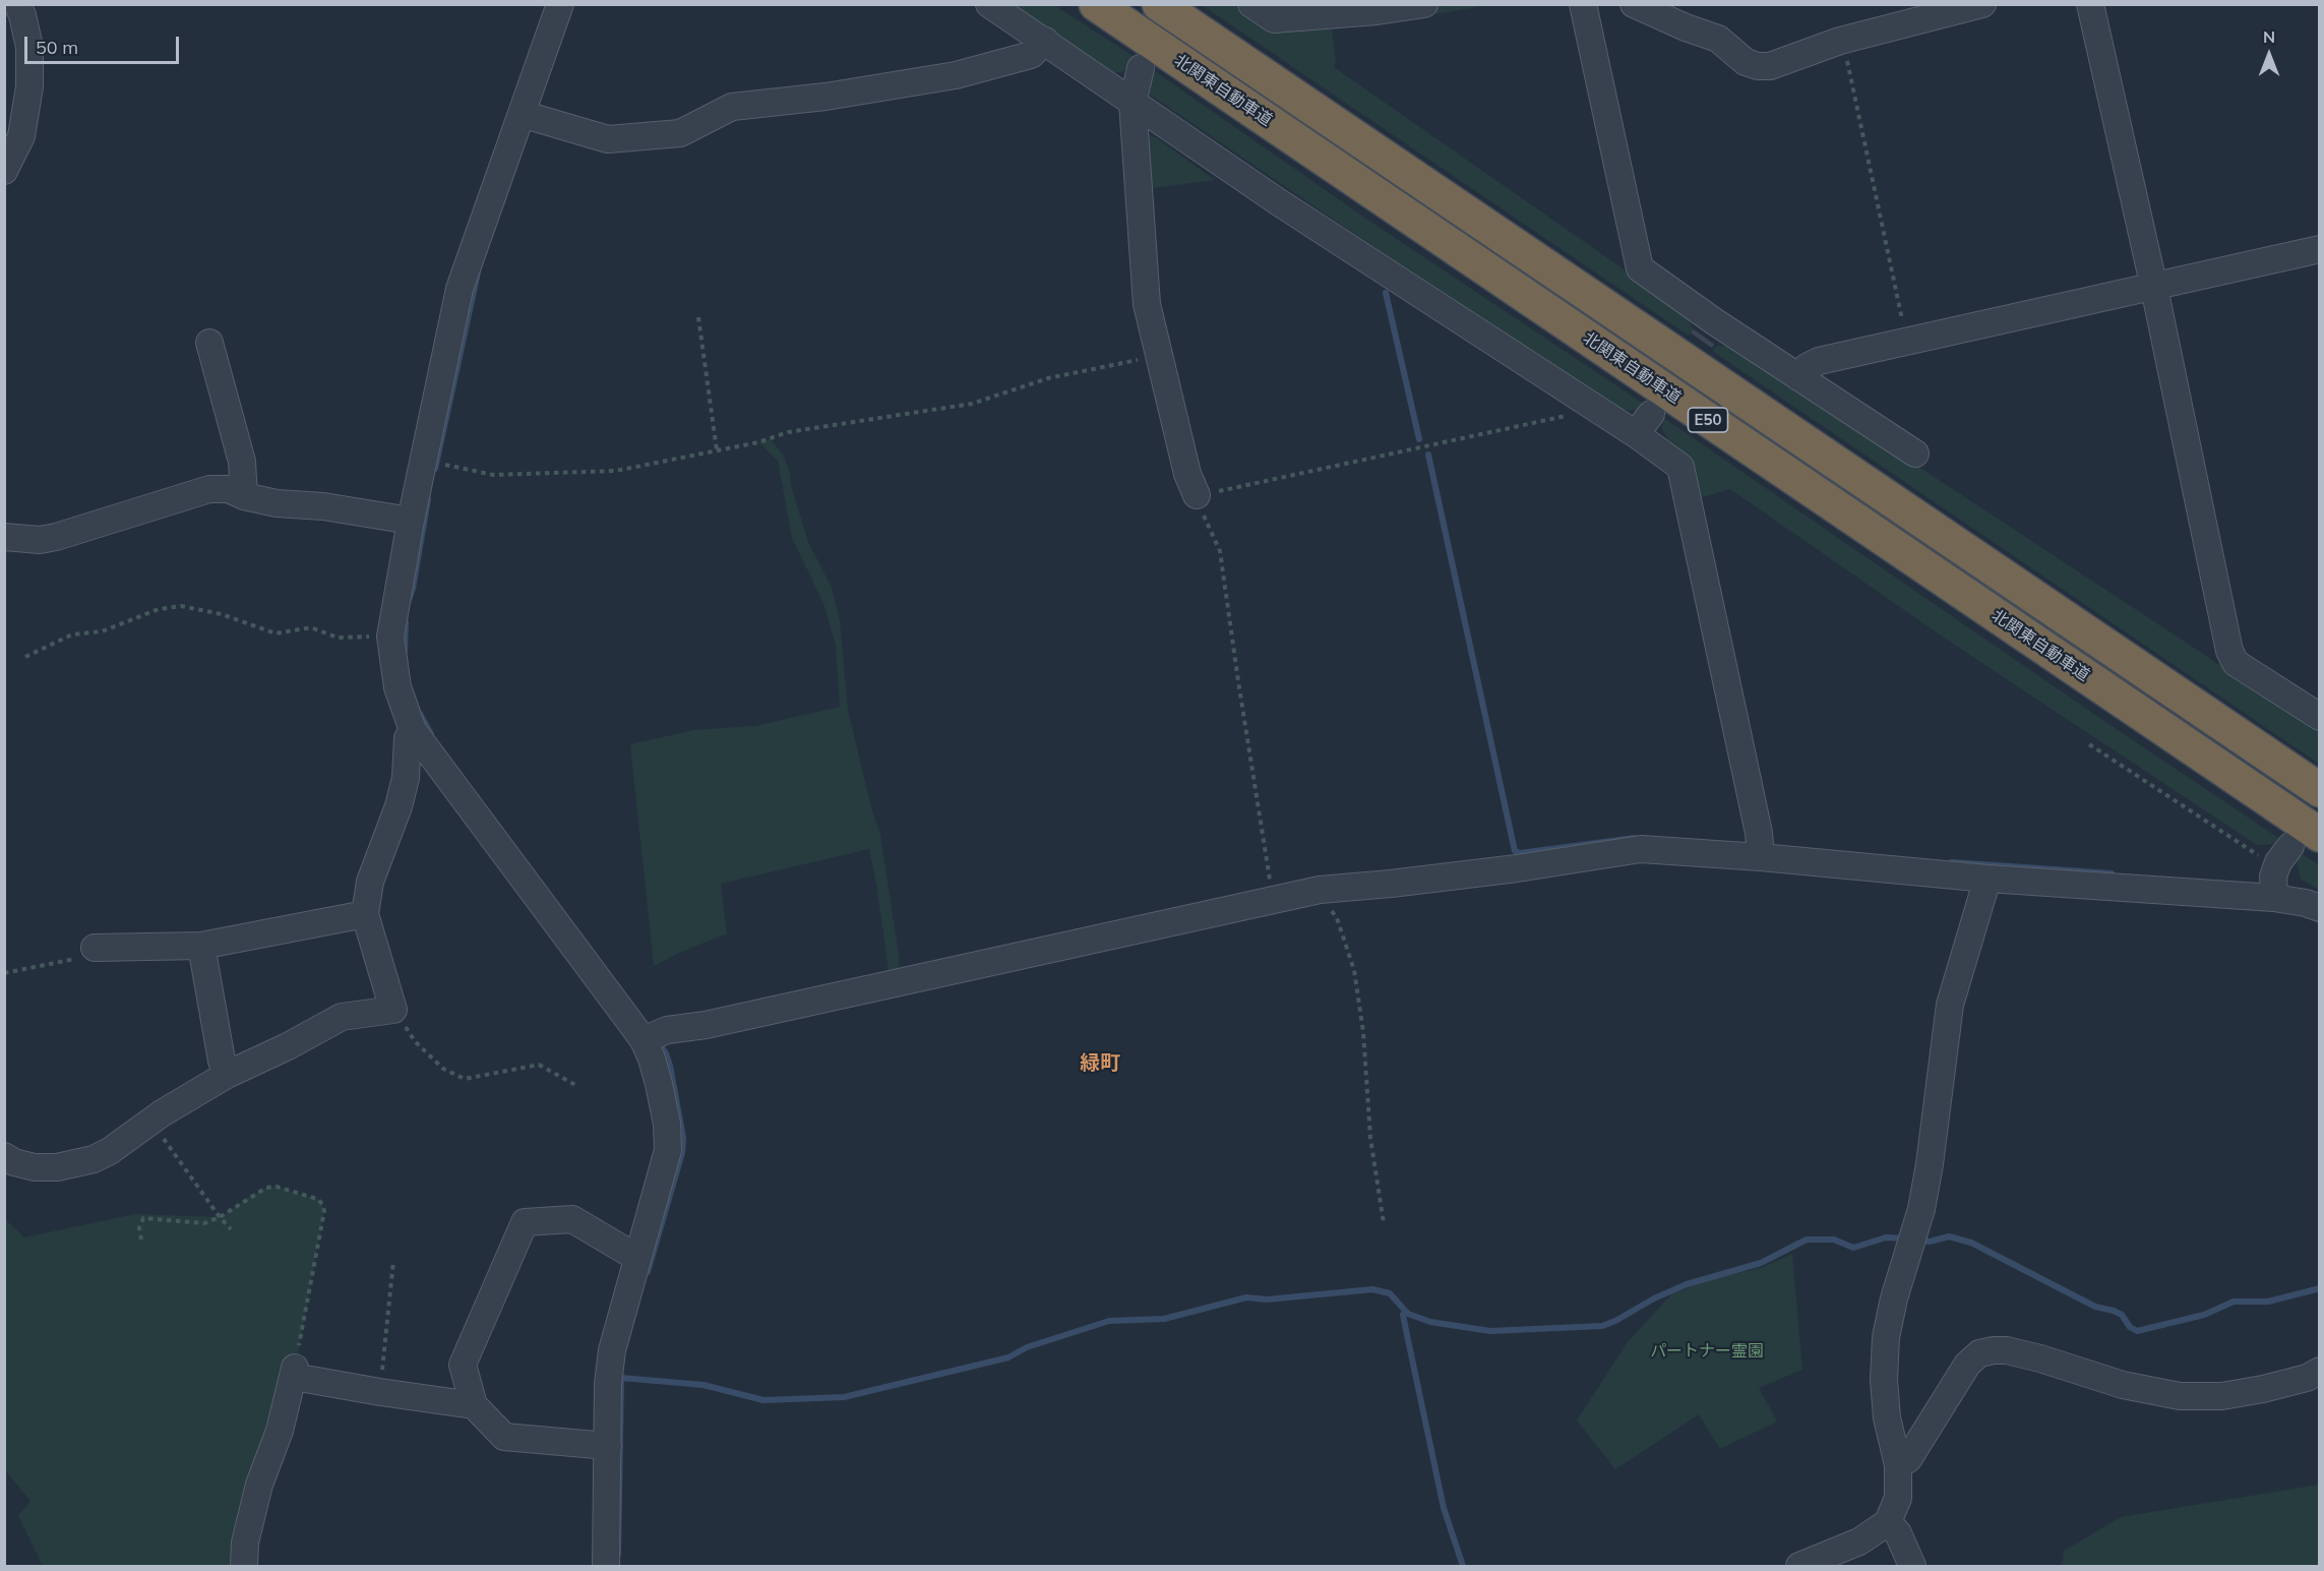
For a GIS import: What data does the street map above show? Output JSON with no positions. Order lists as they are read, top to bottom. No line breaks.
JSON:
{"streets":{"highway":["北関東自動車道","E50"]},"districts":["緑町"],"parks":["パートナー霊園"],"scale_bar":"50 m","north":"top"}
